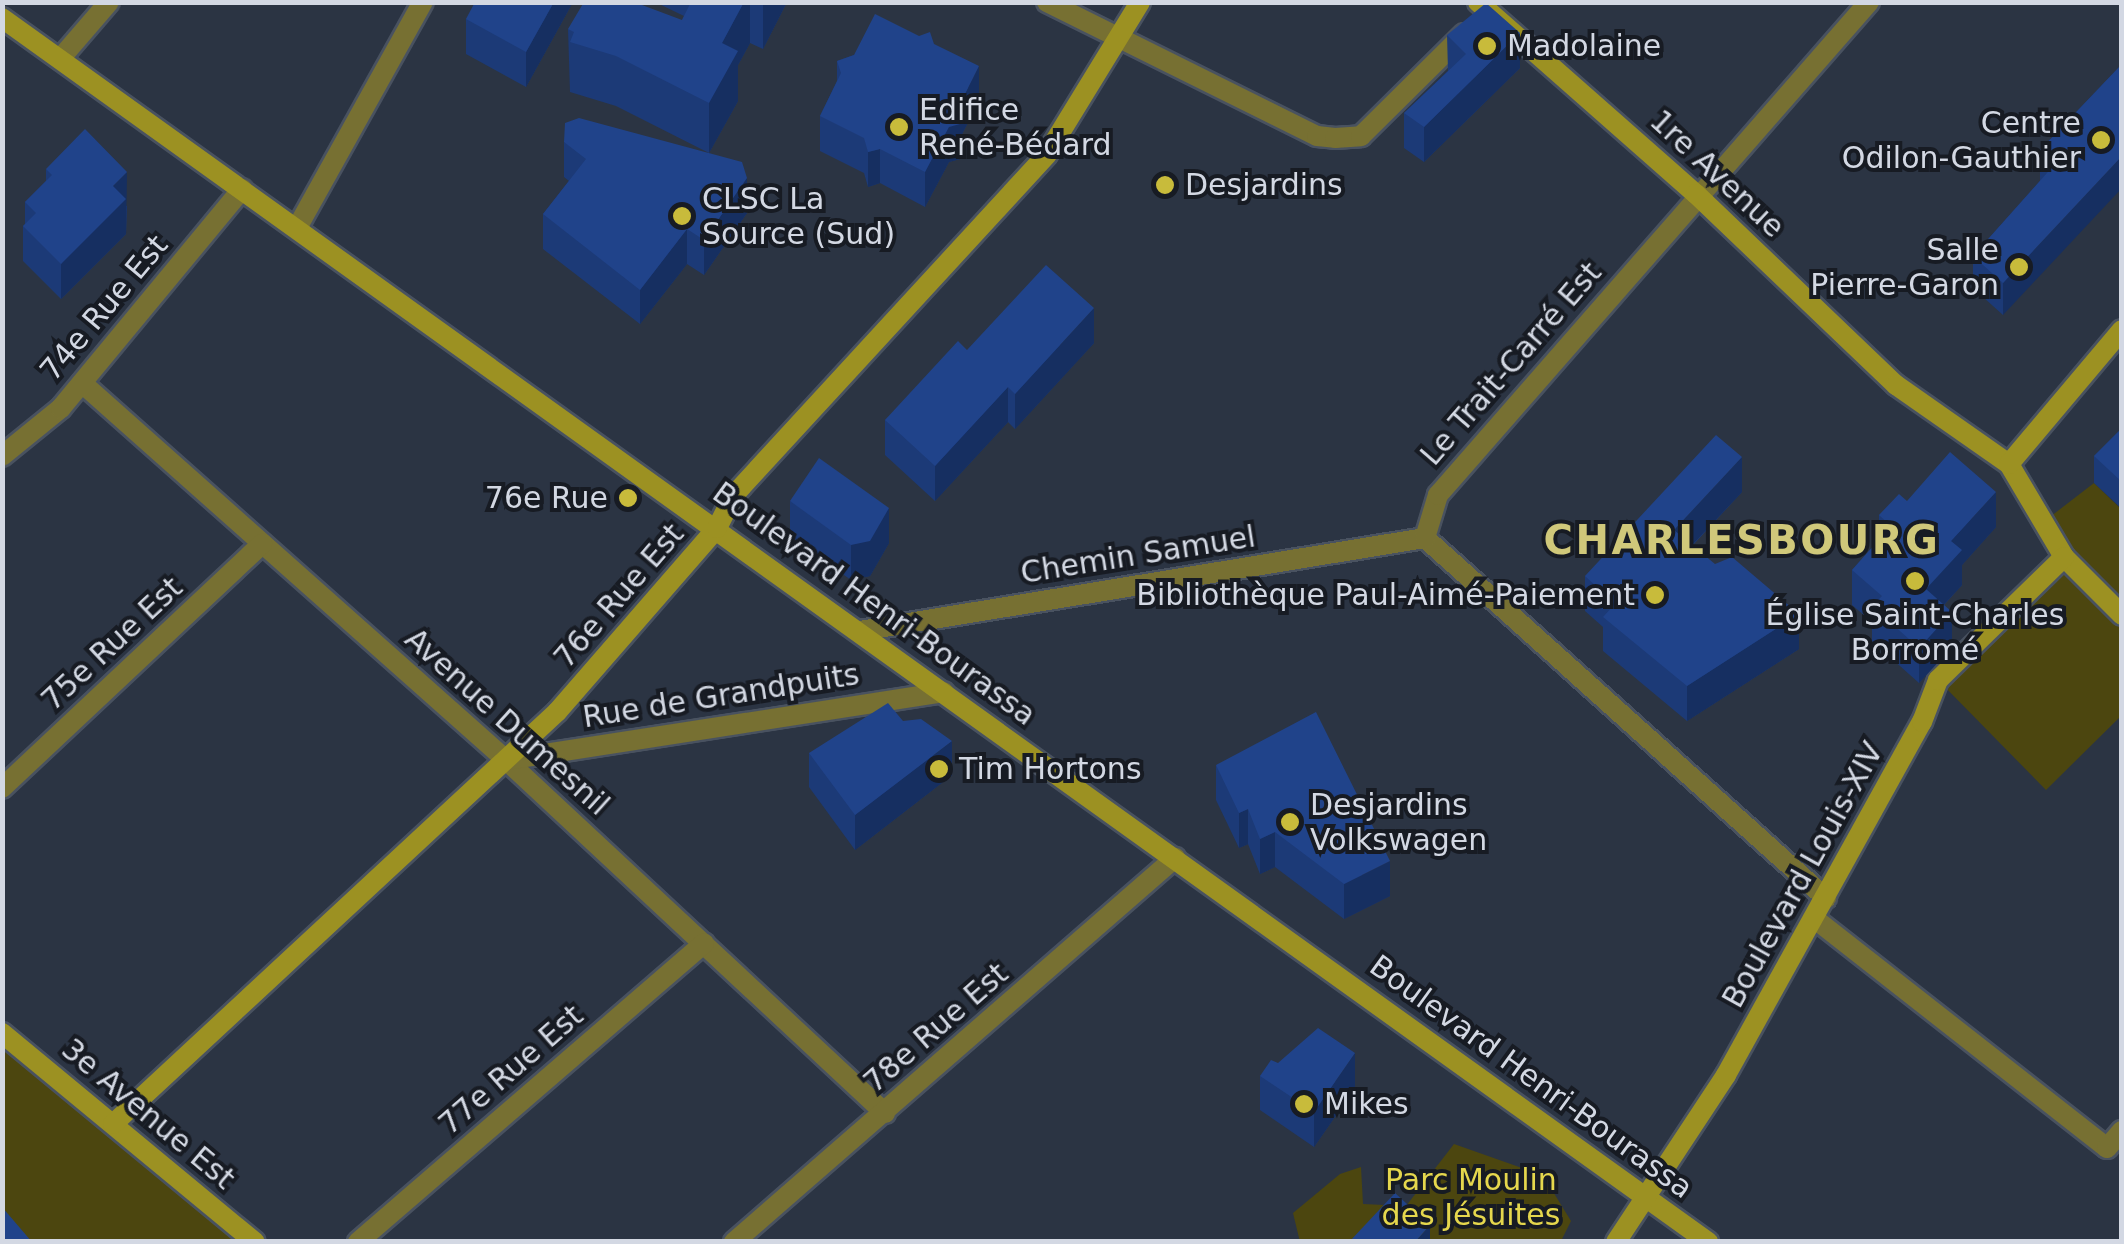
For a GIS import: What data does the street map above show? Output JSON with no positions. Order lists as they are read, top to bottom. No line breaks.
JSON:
{"streets":{"main road":["1re Avenue","76e Rue Est","Boulevard Henri-Bourassa","Boulevard Louis-XIV","3e Avenue Est"],"street":["74e Rue Est","Le Trait-Carré Est","Chemin Samuel","75e Rue Est","Rue de Grandpuits","Avenue Dumesnil","78e Rue Est","77e Rue Est"]},"crossings":[["1re Avenue","Le Trait-Carré Est"],["74e Rue Est","Boulevard Henri-Bourassa"],["74e Rue Est","Avenue Dumesnil"],["Le Trait-Carré Est","Chemin Samuel"],["Chemin Samuel","Boulevard Henri-Bourassa"],["76e Rue Est","Boulevard Henri-Bourassa"],["76e Rue Est","Rue de Grandpuits"],["76e Rue Est","Avenue Dumesnil"],["76e Rue Est","3e Avenue Est"],["Boulevard Henri-Bourassa","Rue de Grandpuits"],["Boulevard Henri-Bourassa","Boulevard Louis-XIV"],["Boulevard Henri-Bourassa","78e Rue Est"],["75e Rue Est","Avenue Dumesnil"],["Rue de Grandpuits","Avenue Dumesnil"],["Avenue Dumesnil","78e Rue Est"],["Avenue Dumesnil","77e Rue Est"]],"districts":["CHARLESBOURG"],"parks":["Parc Moulin des Jésuites"],"places":["Madolaine","Edifice René-Bédard","Centre Odilon-Gauthier","Desjardins","CLSC La Source (Sud)","Salle Pierre-Garon","76e Rue","Église Saint-Charles Borromé","Bibliothèque Paul-Aimé-Paiement","Tim Hortons","Desjardins Volkswagen","Mikes"]}
